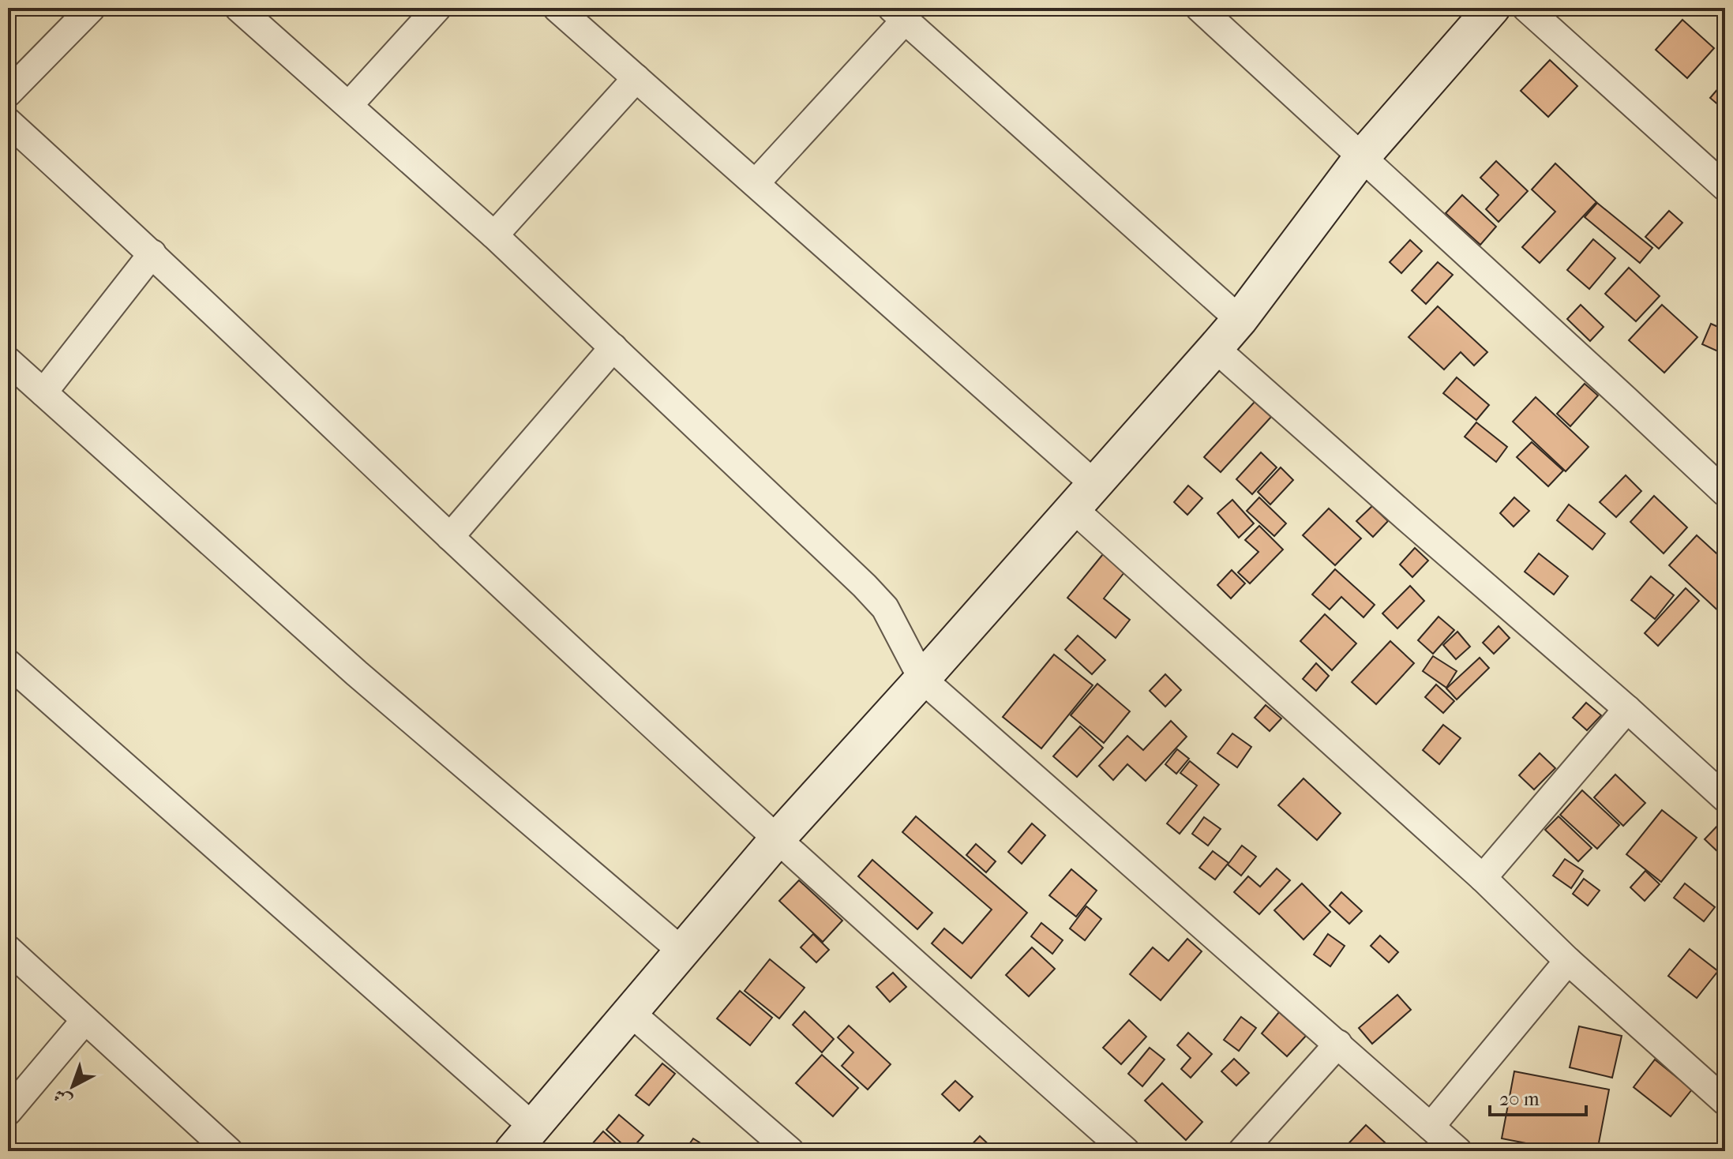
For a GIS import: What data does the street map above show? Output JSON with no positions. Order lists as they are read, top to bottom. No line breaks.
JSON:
{"scale_bar":"20 m","north":"bottom left"}
